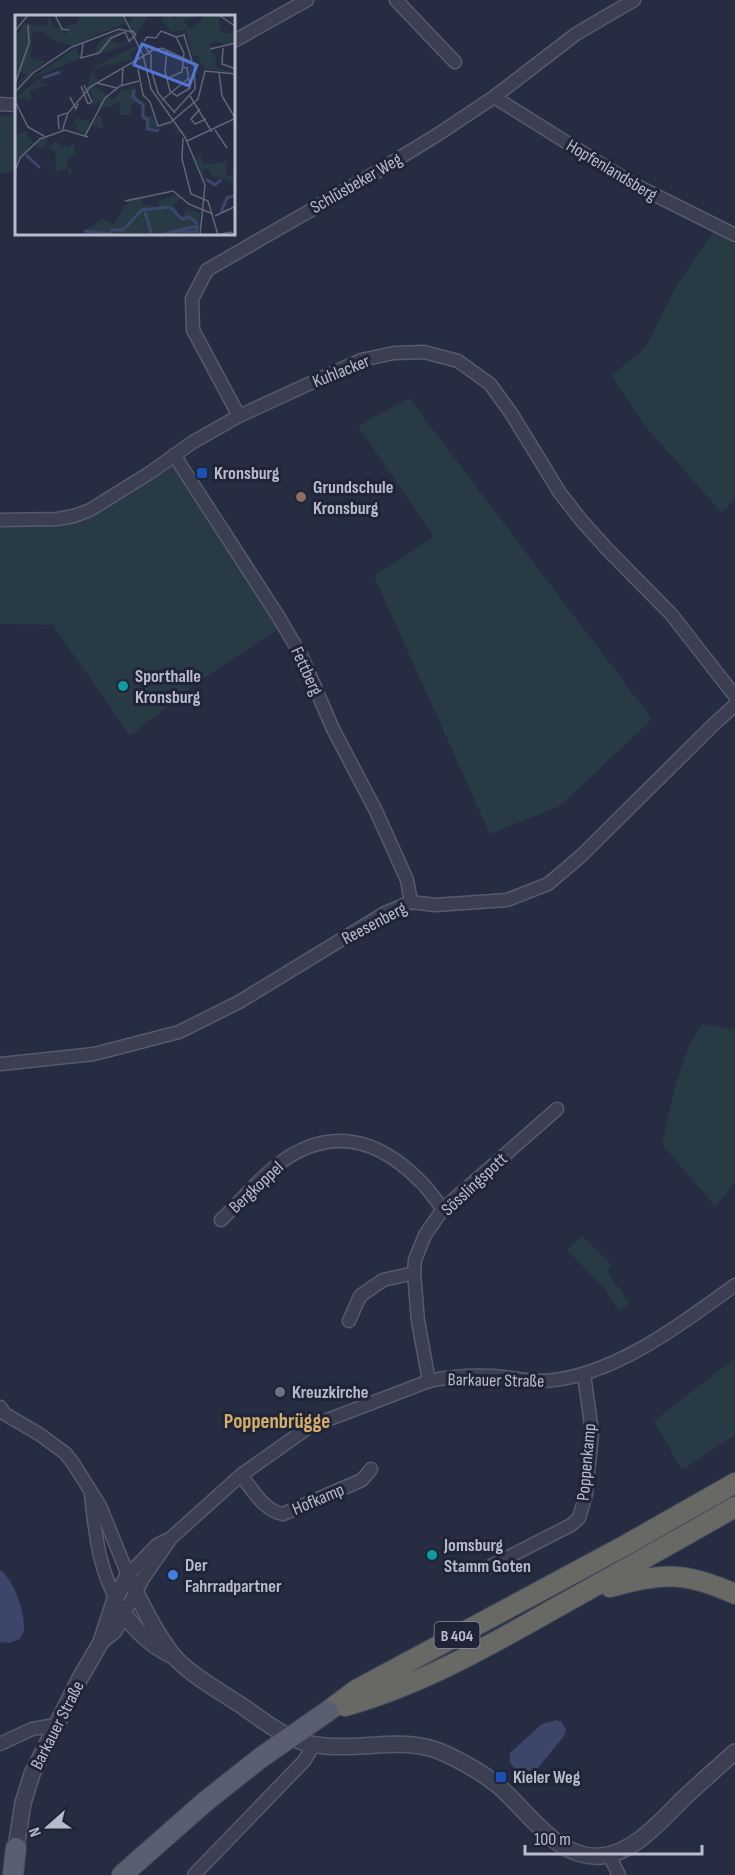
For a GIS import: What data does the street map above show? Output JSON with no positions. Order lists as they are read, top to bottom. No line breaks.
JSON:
{"streets":{"highway":["B 404"],"street":["Hopfenlandsberg","Schlüsbeker Weg","Kuhlacker","Fettberg","Reesenberg","Sösslingspott","Bergkoppel","Barkauer Straße","Poppenkamp","Hofkamp"]},"crossings":[["Hopfenlandsberg","Schlüsbeker Weg"],["Schlüsbeker Weg","Kuhlacker"],["Kuhlacker","Fettberg"],["Fettberg","Reesenberg"],["Sösslingspott","Bergkoppel"],["Sösslingspott","Barkauer Straße"],["Barkauer Straße","Poppenkamp"],["Barkauer Straße","Hofkamp"]],"districts":["Poppenbrügge"],"places":{"transit":["Kronsburg","Kieler Weg"],"other":["Grundschule Kronsburg","Sporthalle Kronsburg","Kreuzkirche","Jomsburg Stamm Goten","Der Fahrradpartner"]},"scale_bar":"100 m","north":"left"}
